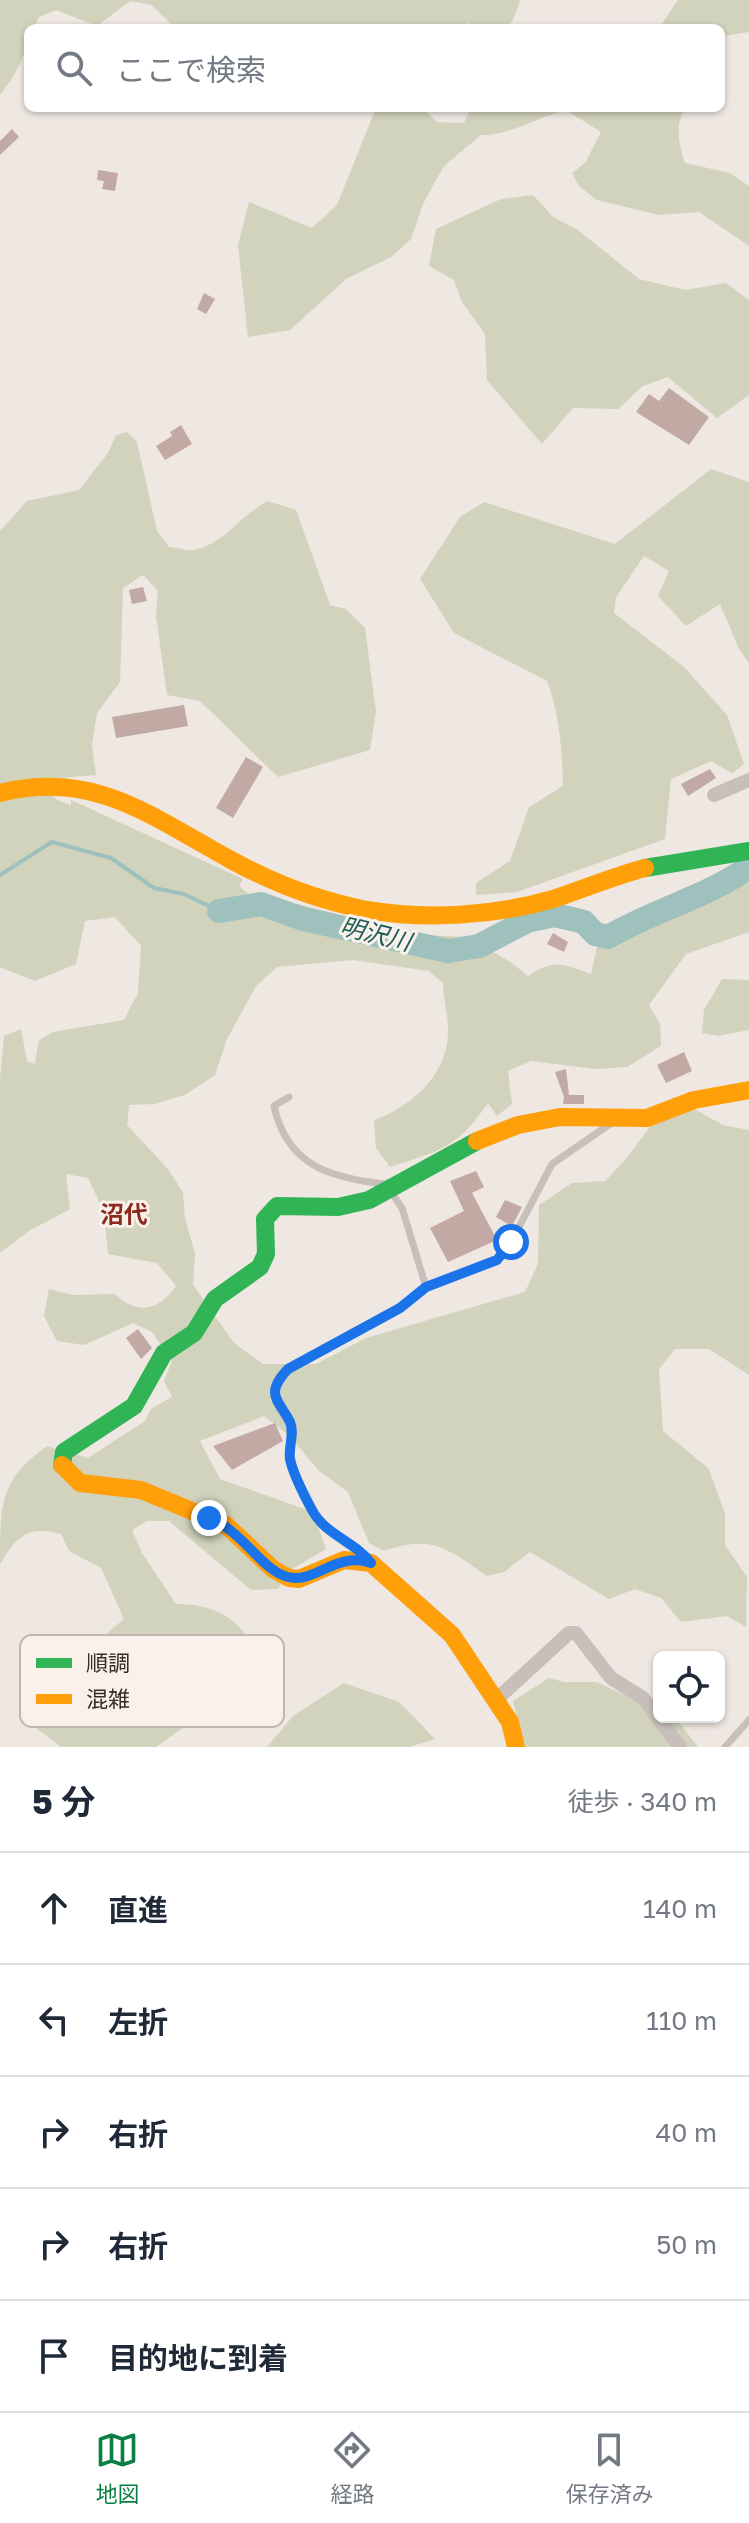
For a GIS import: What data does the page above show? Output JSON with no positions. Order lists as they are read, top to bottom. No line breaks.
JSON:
{"districts":["沼代"],"water":["明沢川"],"legend":["順調","混雑"],"page":{"search":"ここで検索","heading":["5 分","徒歩 · 340 m"],"list":[["直進","140 m"],["左折","110 m"],["右折","40 m"],["右折","50 m"],"目的地に到着"],"nav":["地図","経路","保存済み"]}}
